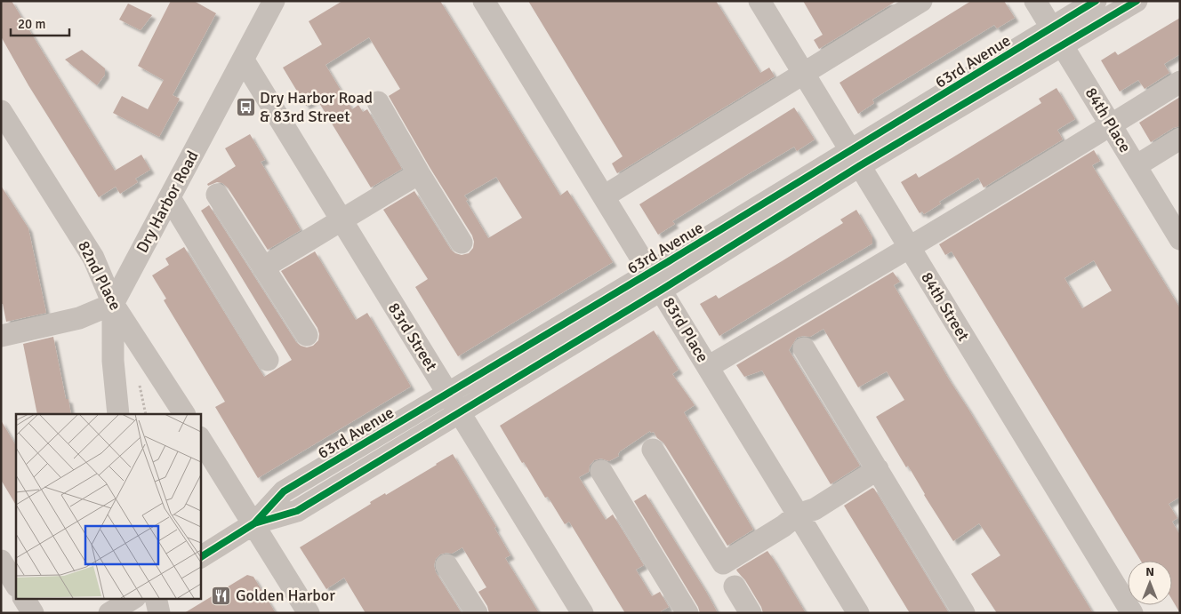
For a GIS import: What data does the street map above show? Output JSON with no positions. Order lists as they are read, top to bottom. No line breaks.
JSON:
{"streets":{"street":["63rd Avenue","84th Place","Dry Harbor Road","82nd Place","84th Street","83rd Place","83rd Street"]},"crossings":[["63rd Avenue","84th Place"],["63rd Avenue","84th Street"],["63rd Avenue","83rd Place"],["63rd Avenue","83rd Street"],["Dry Harbor Road","82nd Place"],["Dry Harbor Road","83rd Street"]],"places":{"bus stop":["Dry Harbor Road & 83rd Street"],"restaurant":["Golden Harbor"]},"scale_bar":"20 m","north":"top"}
